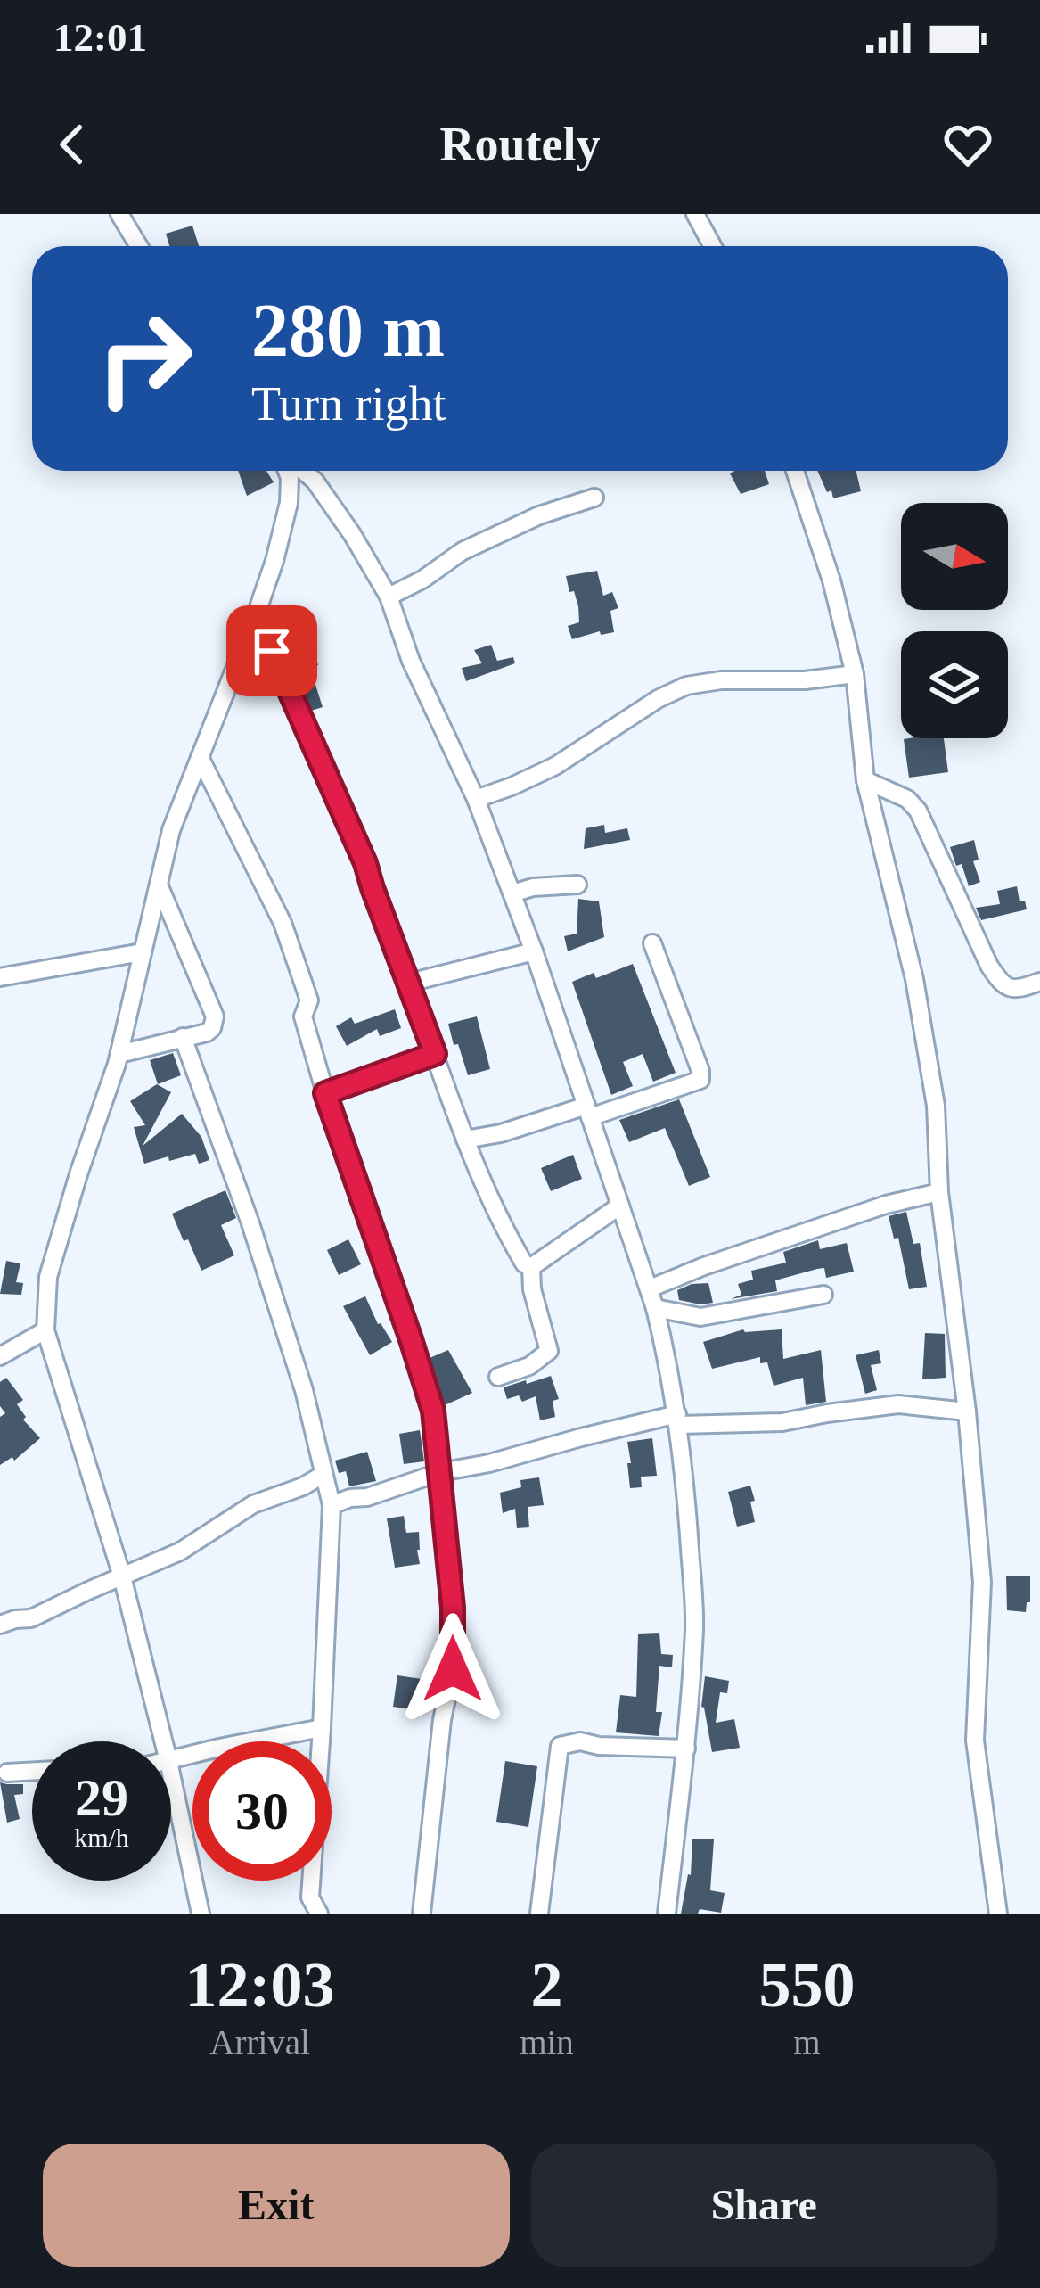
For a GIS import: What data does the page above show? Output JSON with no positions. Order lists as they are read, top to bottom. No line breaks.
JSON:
{"north":"right","page":{"status":"12:01","header":"Routely","turn":["280 m","Turn right"],"speed":"29 km/h","limit":"30","eta":["12:03","Arrival","2","min","550","m"],"buttons":["Exit","Share"]}}
